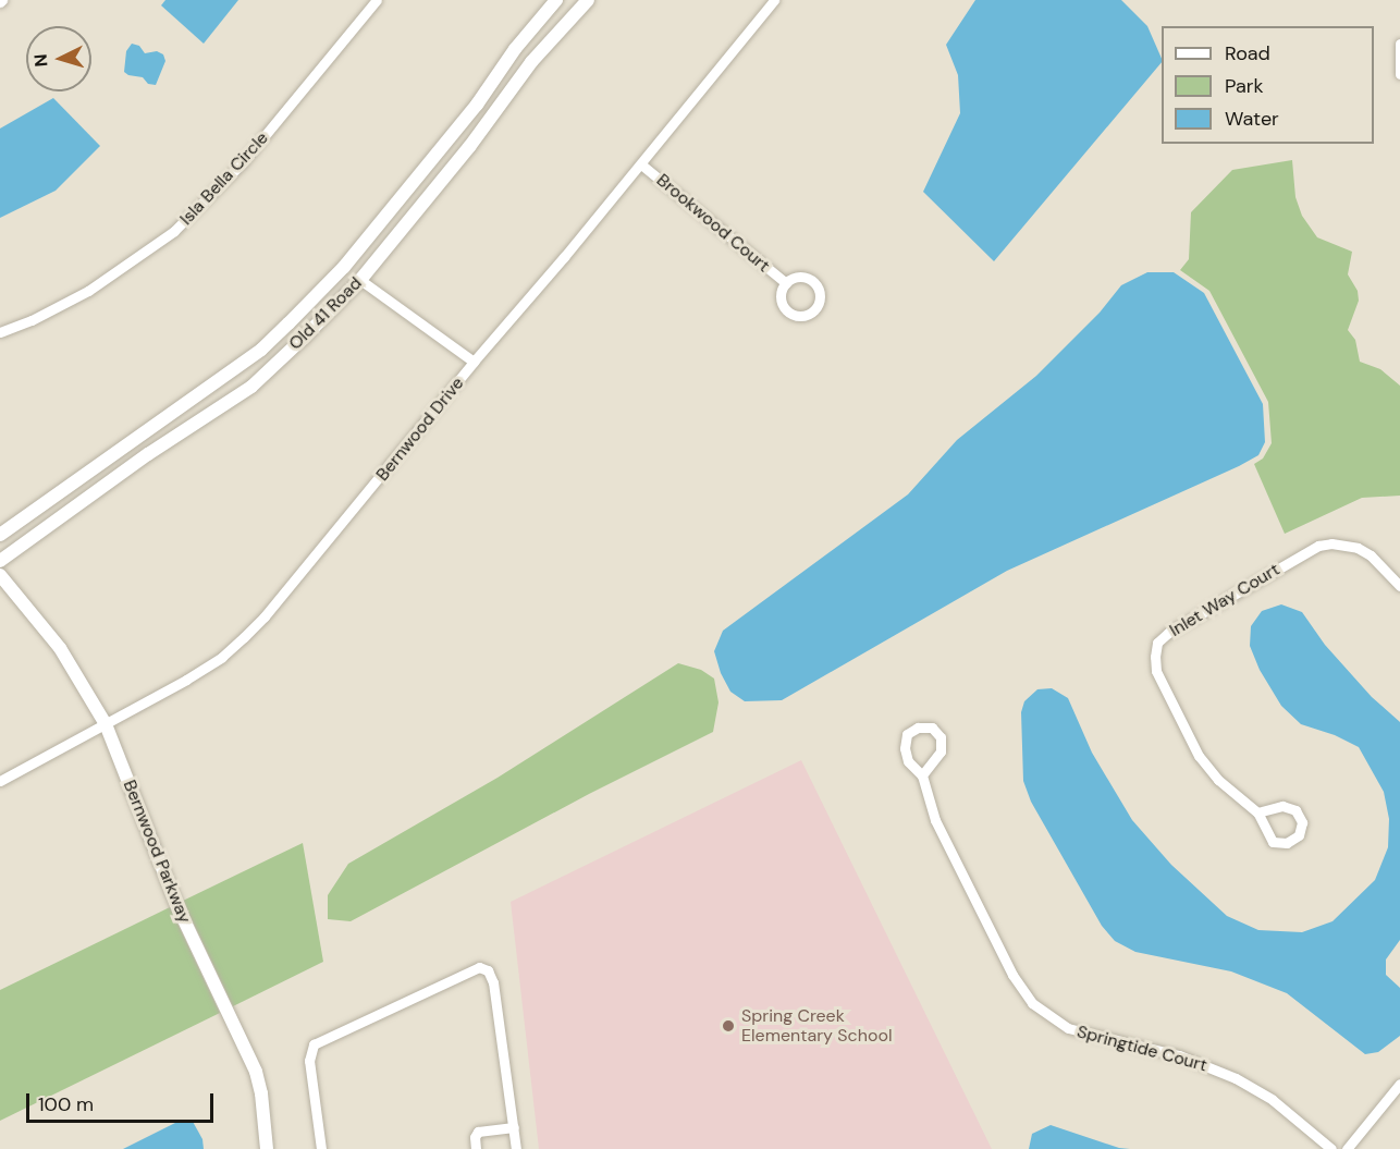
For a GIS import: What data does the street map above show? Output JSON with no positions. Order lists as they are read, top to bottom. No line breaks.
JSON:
{"streets":{"street":["Isla Bella Circle","Brookwood Court","Old 41 Road","Bernwood Drive","Inlet Way Court","Bernwood Parkway","Springtide Court"]},"crossings":[["Brookwood Court","Bernwood Drive"],["Bernwood Drive","Bernwood Parkway"]],"places":["Spring Creek Elementary School"],"legend":["Road","Park","Water"],"scale_bar":"100 m","north":"left"}
